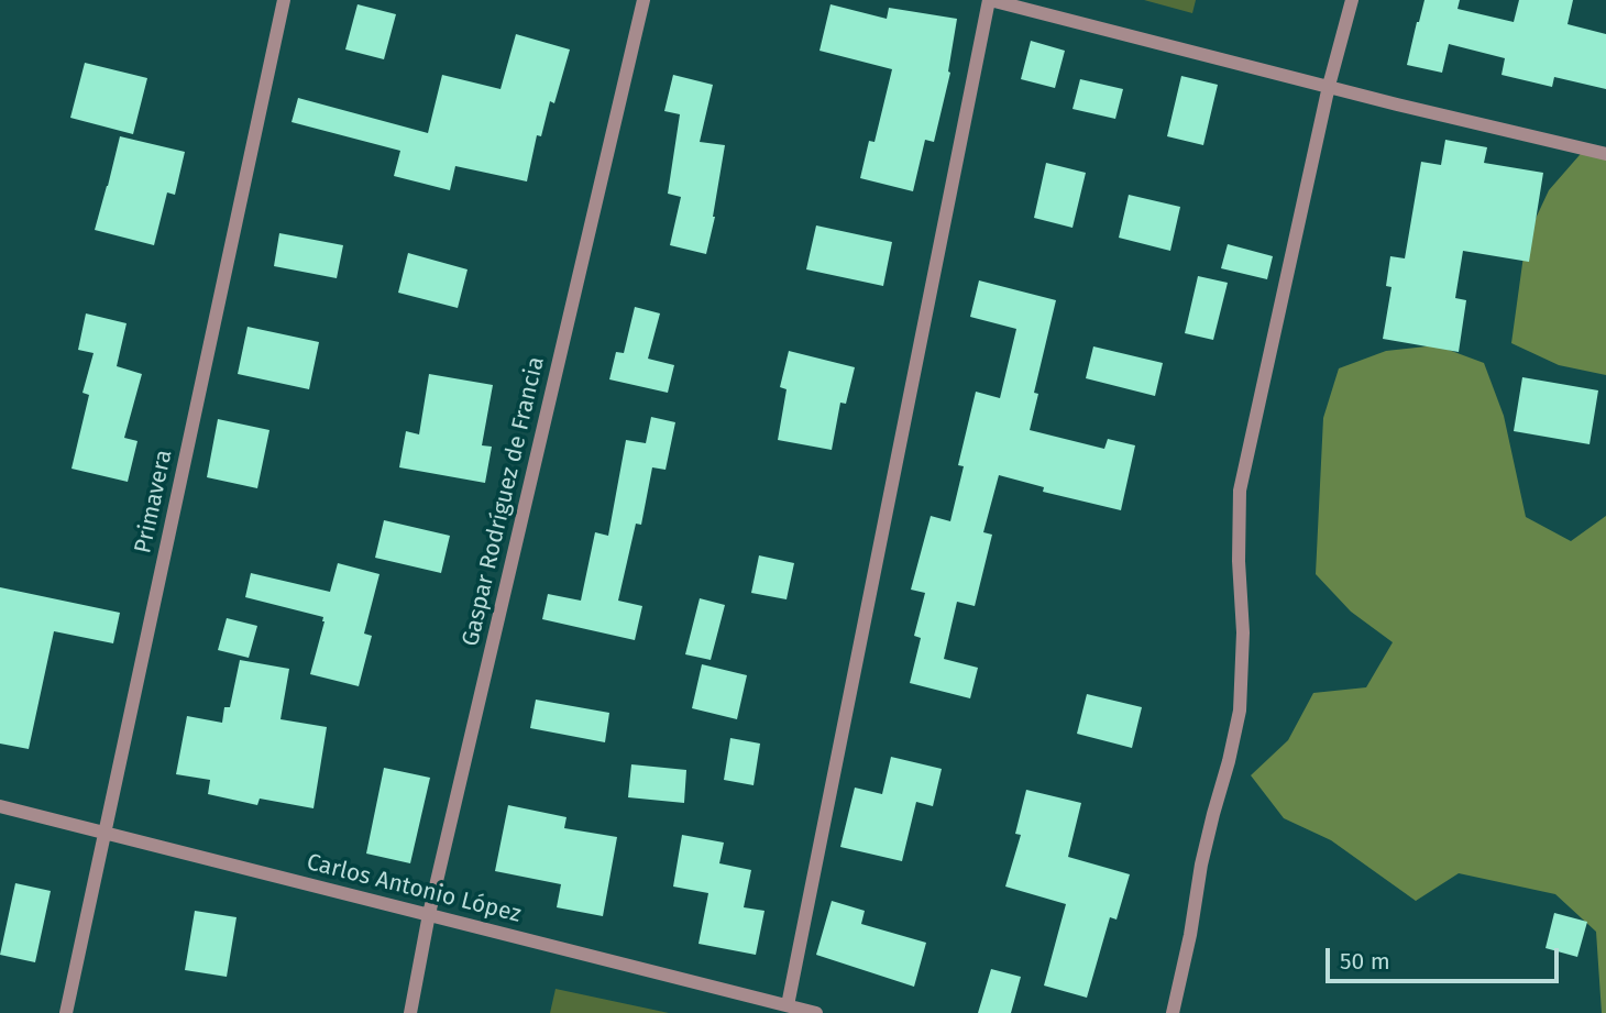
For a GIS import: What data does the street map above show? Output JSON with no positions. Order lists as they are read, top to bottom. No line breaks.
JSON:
{"streets":{"street":["Primavera","Gaspar Rodríguez de Francia","Carlos Antonio López"]},"crossings":[["Primavera","Carlos Antonio López"],["Gaspar Rodríguez de Francia","Carlos Antonio López"]],"scale_bar":"50 m"}
